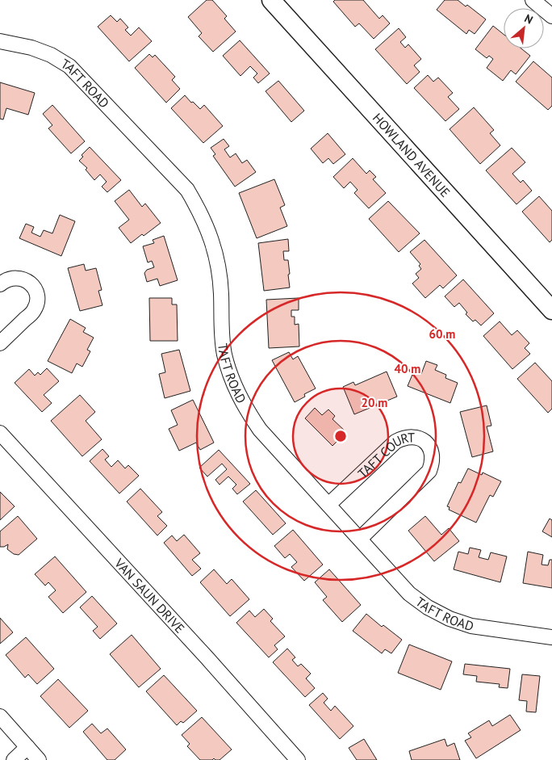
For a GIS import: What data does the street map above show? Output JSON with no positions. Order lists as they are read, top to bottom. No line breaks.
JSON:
{"streets":{"street":["TAFT ROAD","HOWLAND AVENUE","TAFT COURT","VAN SAUN DRIVE"]},"crossings":[["TAFT ROAD","TAFT COURT"]],"north":"top right","rings":["60 m","40 m","20 m"]}
